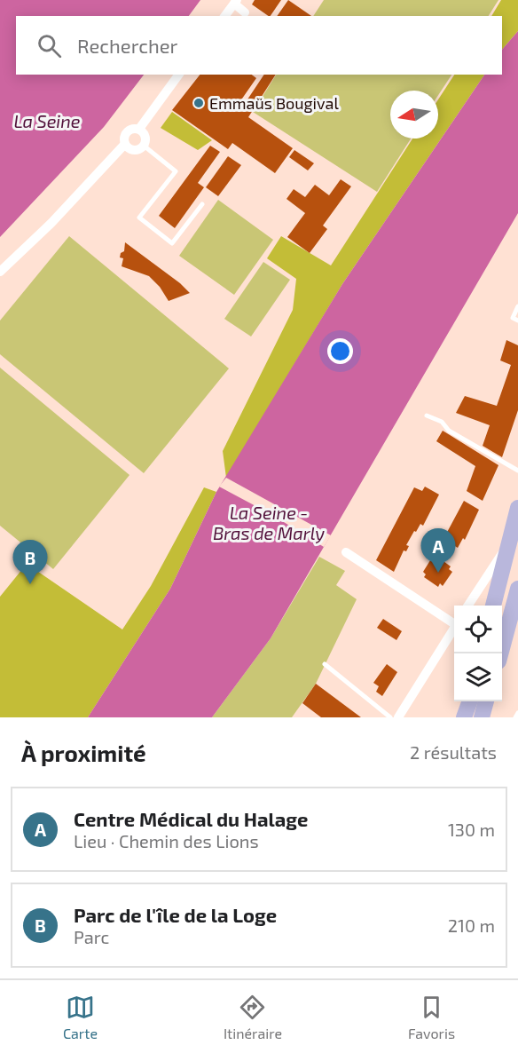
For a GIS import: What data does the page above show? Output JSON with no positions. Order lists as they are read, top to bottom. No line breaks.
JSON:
{"water":["La Seine","La Seine - Bras de Marly"],"places":["Emmaüs Bougival"],"north":"left","page":{"search":"Rechercher","pins":["A","B"],"heading":["À proximité","2 résultats"],"list":[{"mark":"A","name":"Centre Médical du Halage","note":"Lieu · Chemin des Lions","value":"130 m"},{"mark":"B","name":"Parc de l'île de la Loge","note":"Parc","value":"210 m"}],"nav":["Carte","Itinéraire","Favoris"]}}
